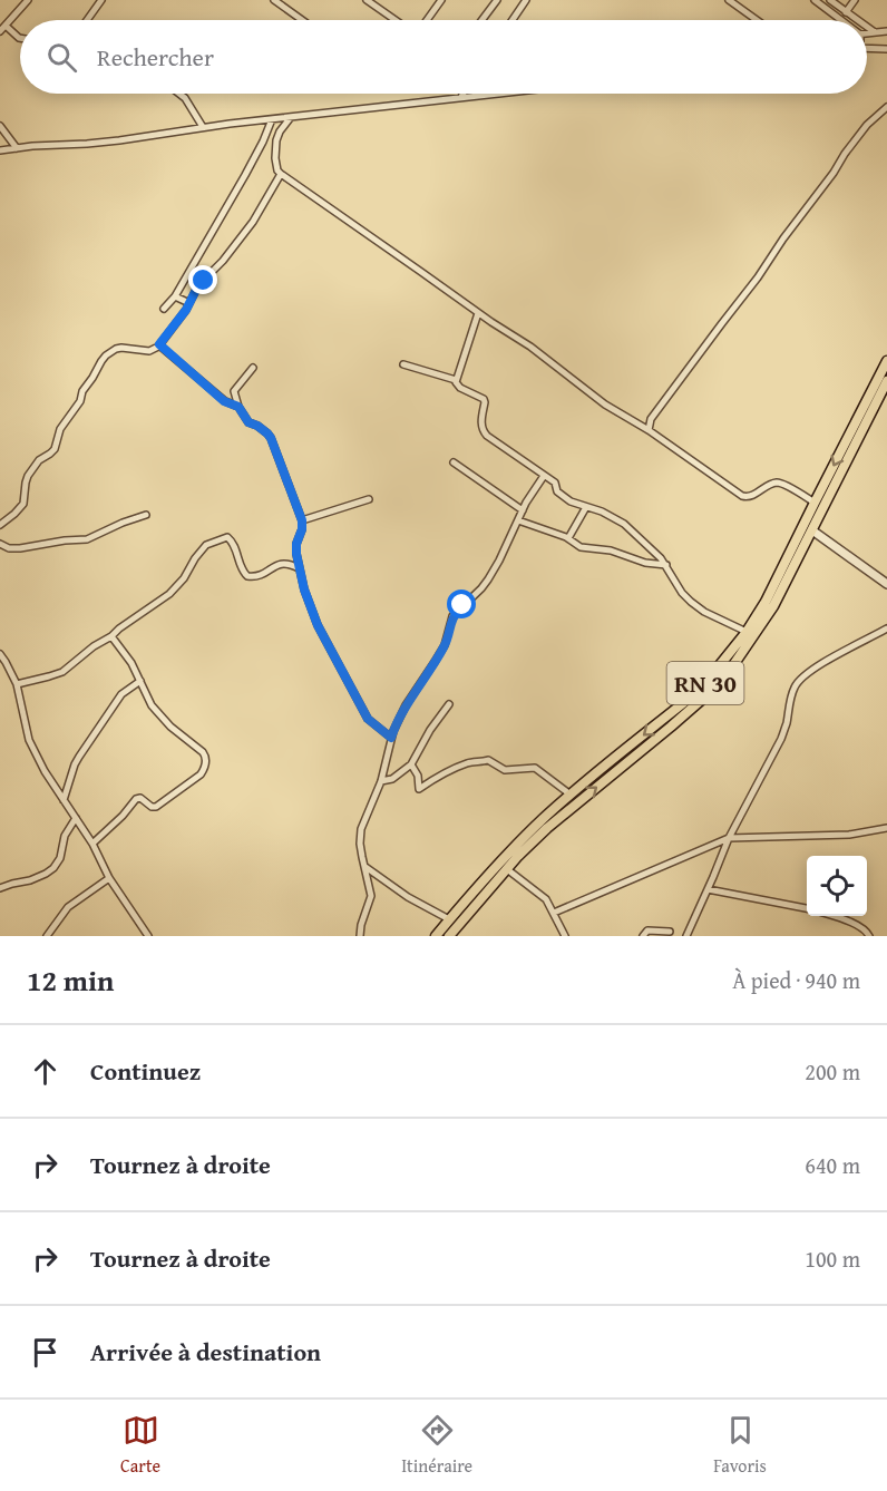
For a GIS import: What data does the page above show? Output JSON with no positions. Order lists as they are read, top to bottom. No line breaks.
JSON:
{"streets":{"main road":["RN 30"]},"page":{"search":"Rechercher","heading":["12 min","À pied · 940 m"],"list":[["Continuez","200 m"],["Tournez à droite","640 m"],["Tournez à droite","100 m"],"Arrivée à destination"],"nav":["Carte","Itinéraire","Favoris"]}}
